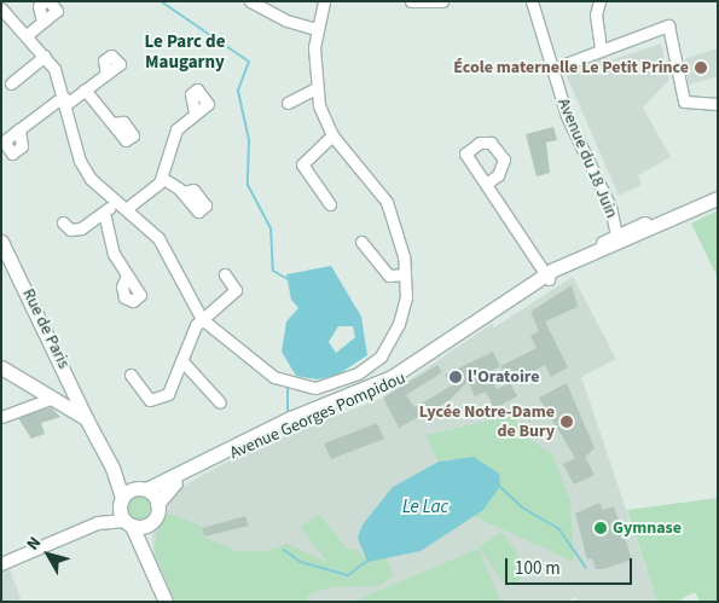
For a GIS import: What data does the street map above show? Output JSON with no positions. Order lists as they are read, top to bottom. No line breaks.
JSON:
{"streets":{"main road":["Rue de Paris","Avenue Georges Pompidou"],"street":["Avenue du 18 Juin"]},"crossings":[["Avenue du 18 Juin","Avenue Georges Pompidou"],["Rue de Paris","Avenue Georges Pompidou"]],"districts":["Le Parc de Maugarny"],"water":["Le Lac"],"places":["École maternelle Le Petit Prince","l'Oratoire","Lycée Notre-Dame de Bury","Gymnase"],"scale_bar":"100 m","north":"top left"}
